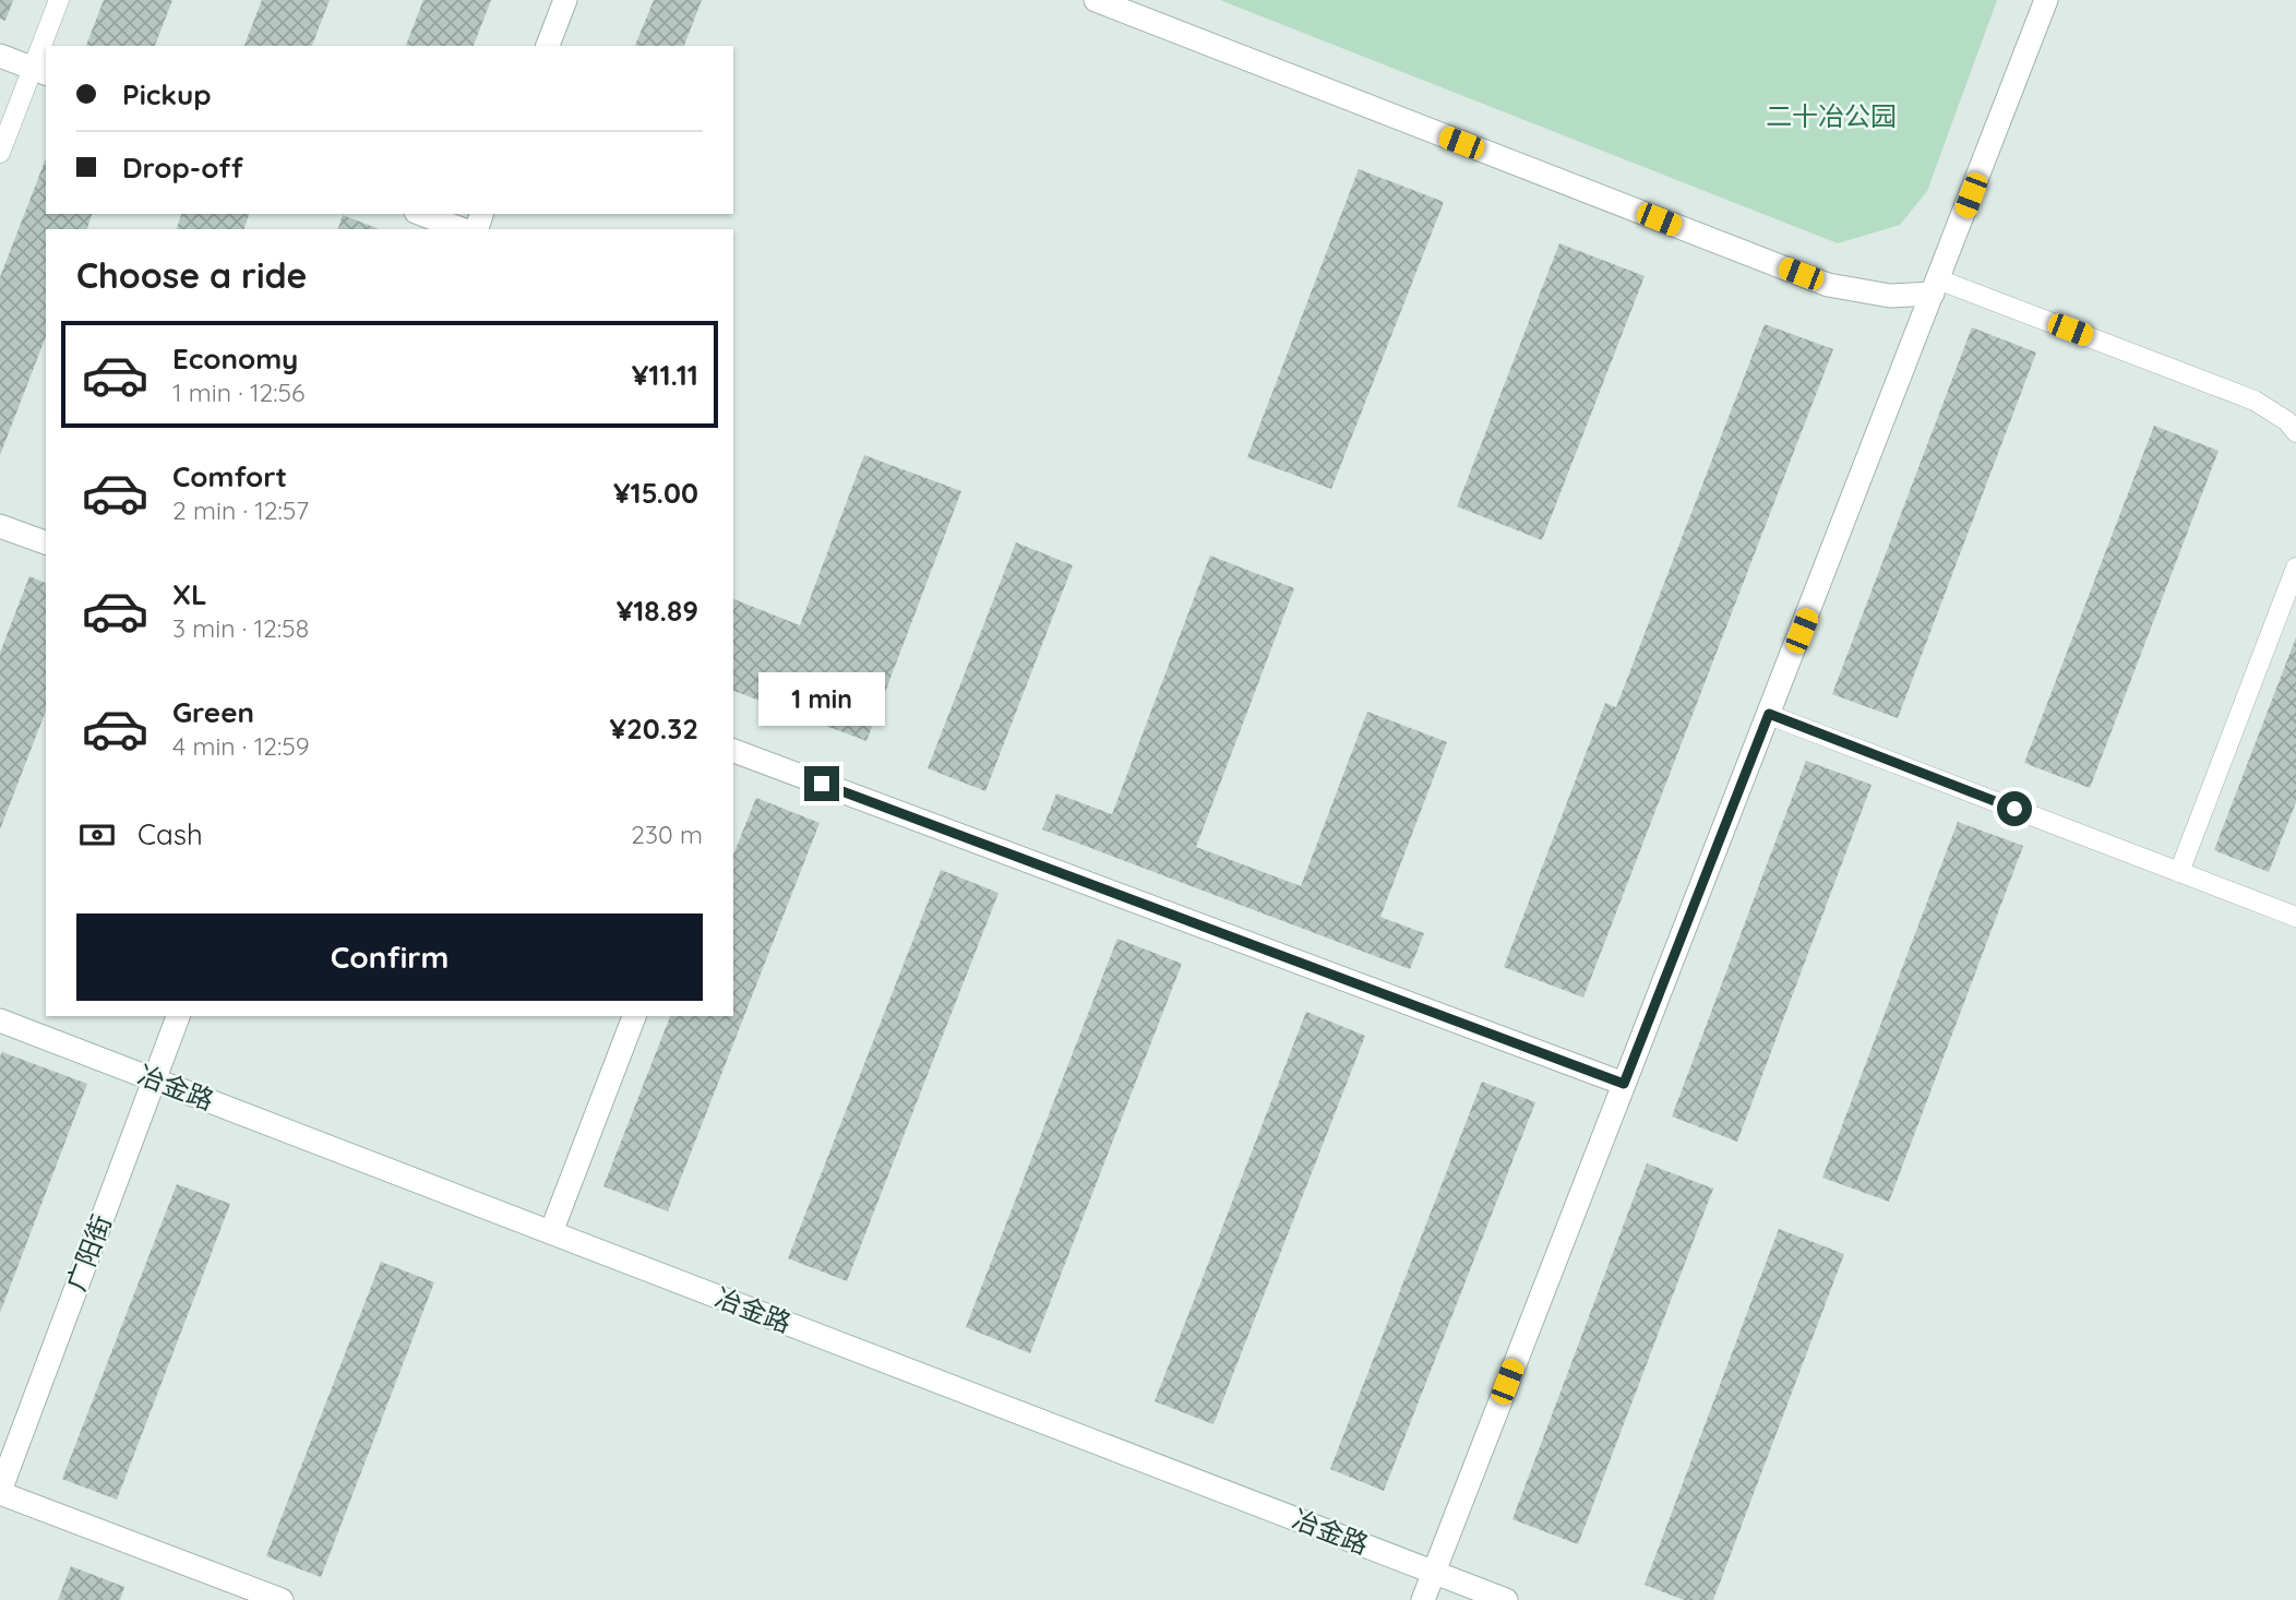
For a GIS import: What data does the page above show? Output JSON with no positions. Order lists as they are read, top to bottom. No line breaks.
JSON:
{"streets":{"street":["冶金路","广阳街"]},"crossings":[["冶金路","广阳街"]],"parks":["二十冶公园"],"page":{"banner":["Pickup","Drop-off"],"heading":"Choose a ride","list":[{"name":"Economy","note":"1 min · 12:56","value":"¥11.11"},{"name":"Comfort","note":"2 min · 12:57","value":"¥15.00"},{"name":"XL","note":"3 min · 12:58","value":"¥18.89"},{"name":"Green","note":"4 min · 12:59","value":"¥20.32"}],"bubble":"1 min","pay":["Cash","230 m"],"buttons":"Confirm"}}
